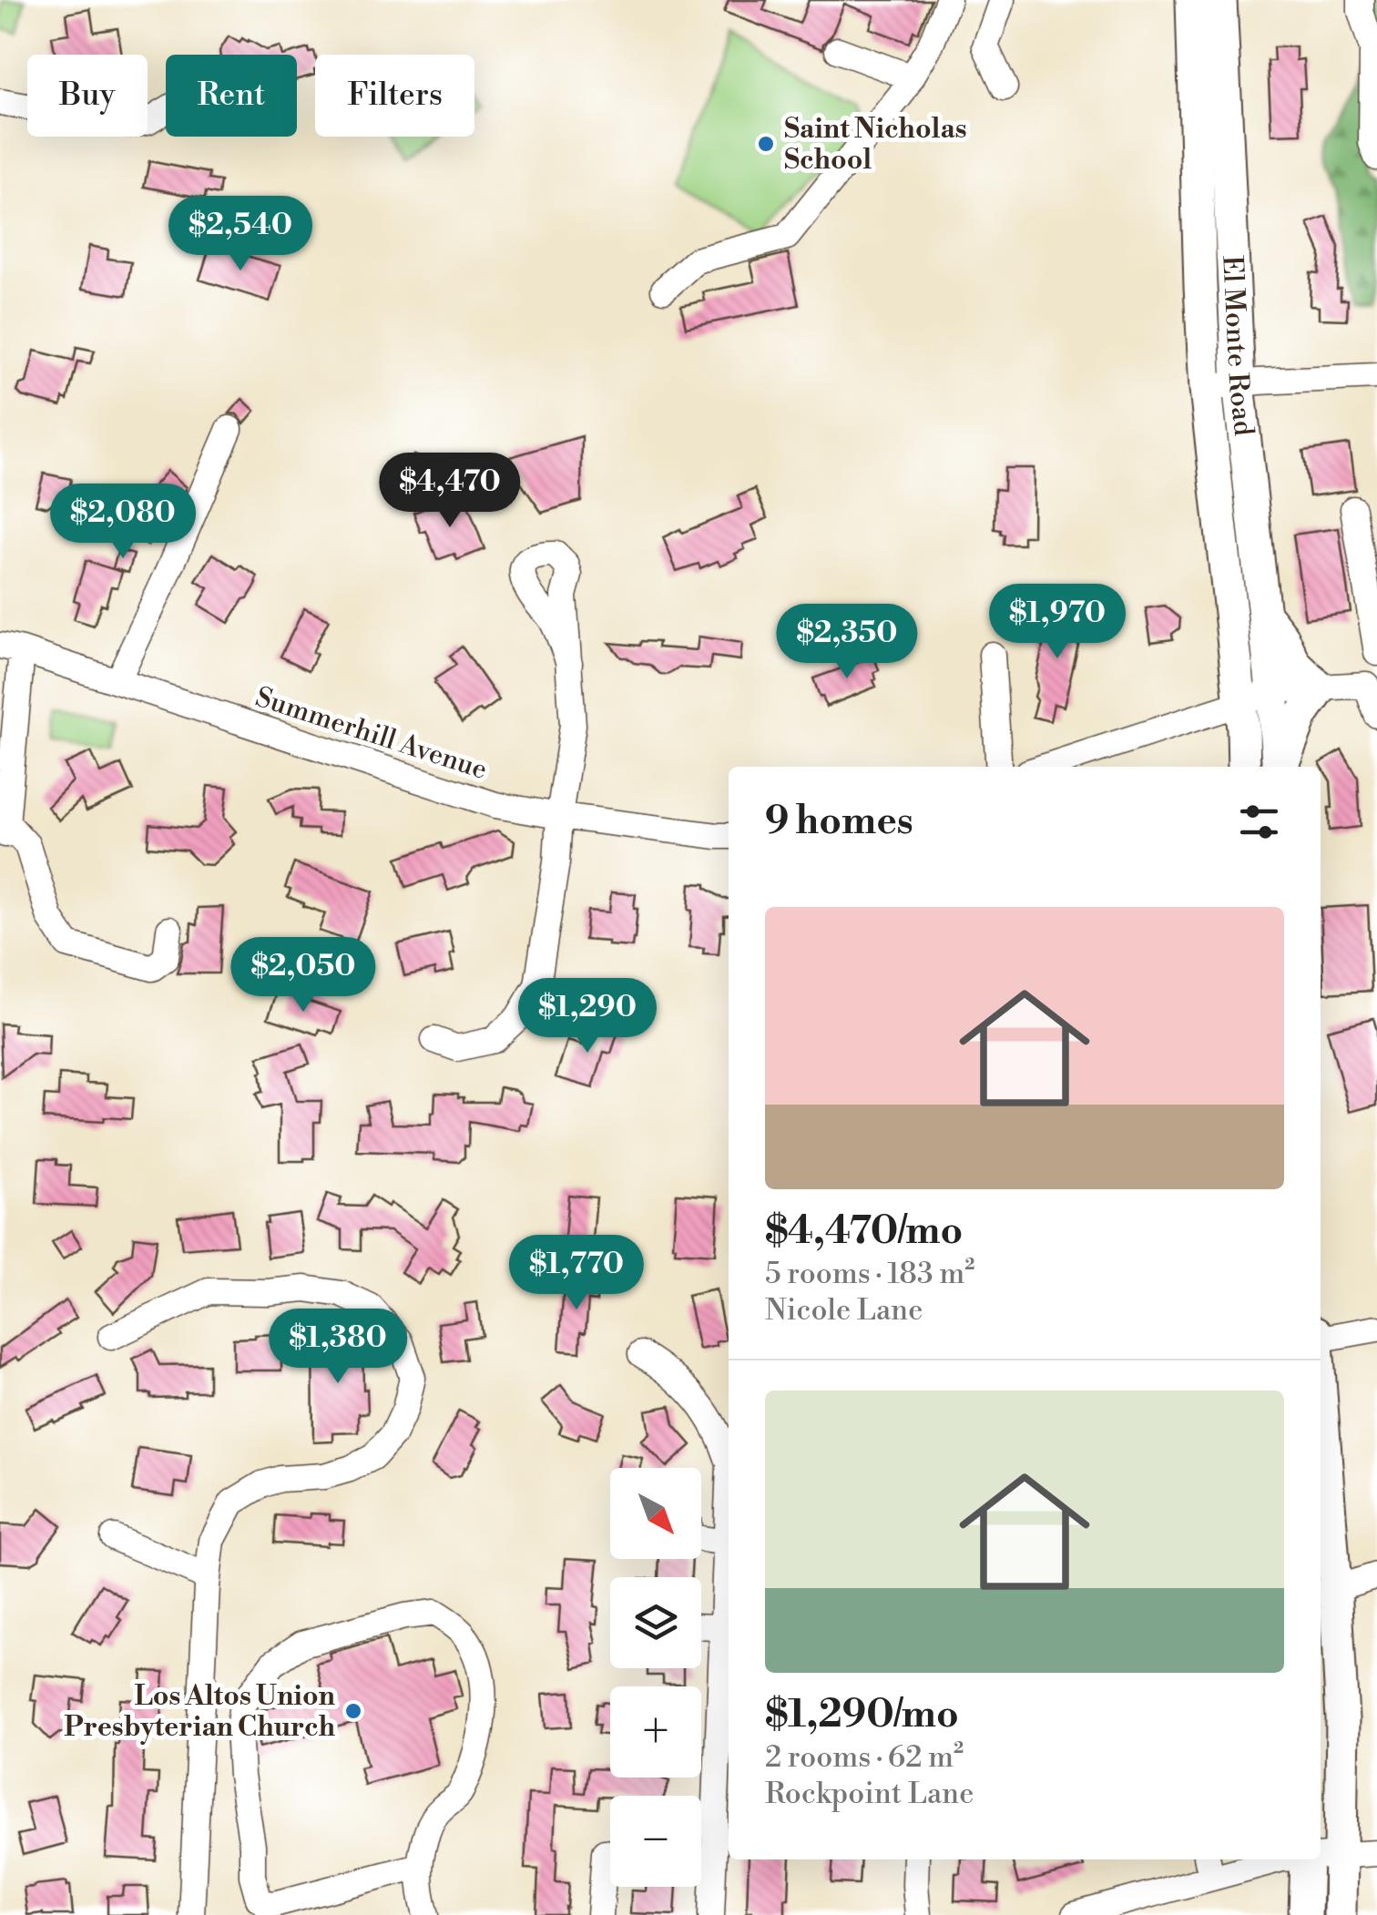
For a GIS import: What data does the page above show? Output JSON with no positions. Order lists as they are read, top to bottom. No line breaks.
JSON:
{"streets":{"main road":["El Monte Road"],"street":["Summerhill Avenue"]},"places":["Saint Nicholas School","Los Altos Union Presbyterian Church"],"north":"bottom right","page":{"chip":["Buy","Rent","Filters"],"price":["$2,540","$4,470","$2,080","$1,970","$2,350","$2,050","$1,290","$1,770","$1,380"],"heading":"9 homes","list":[{"name":"$4,470/mo","note":"5 rooms · 183 m² · Nicole Lane"},{"name":"$1,290/mo","note":"2 rooms · 62 m² · Rockpoint Lane"}],"map_buttons":["+","−"]}}
